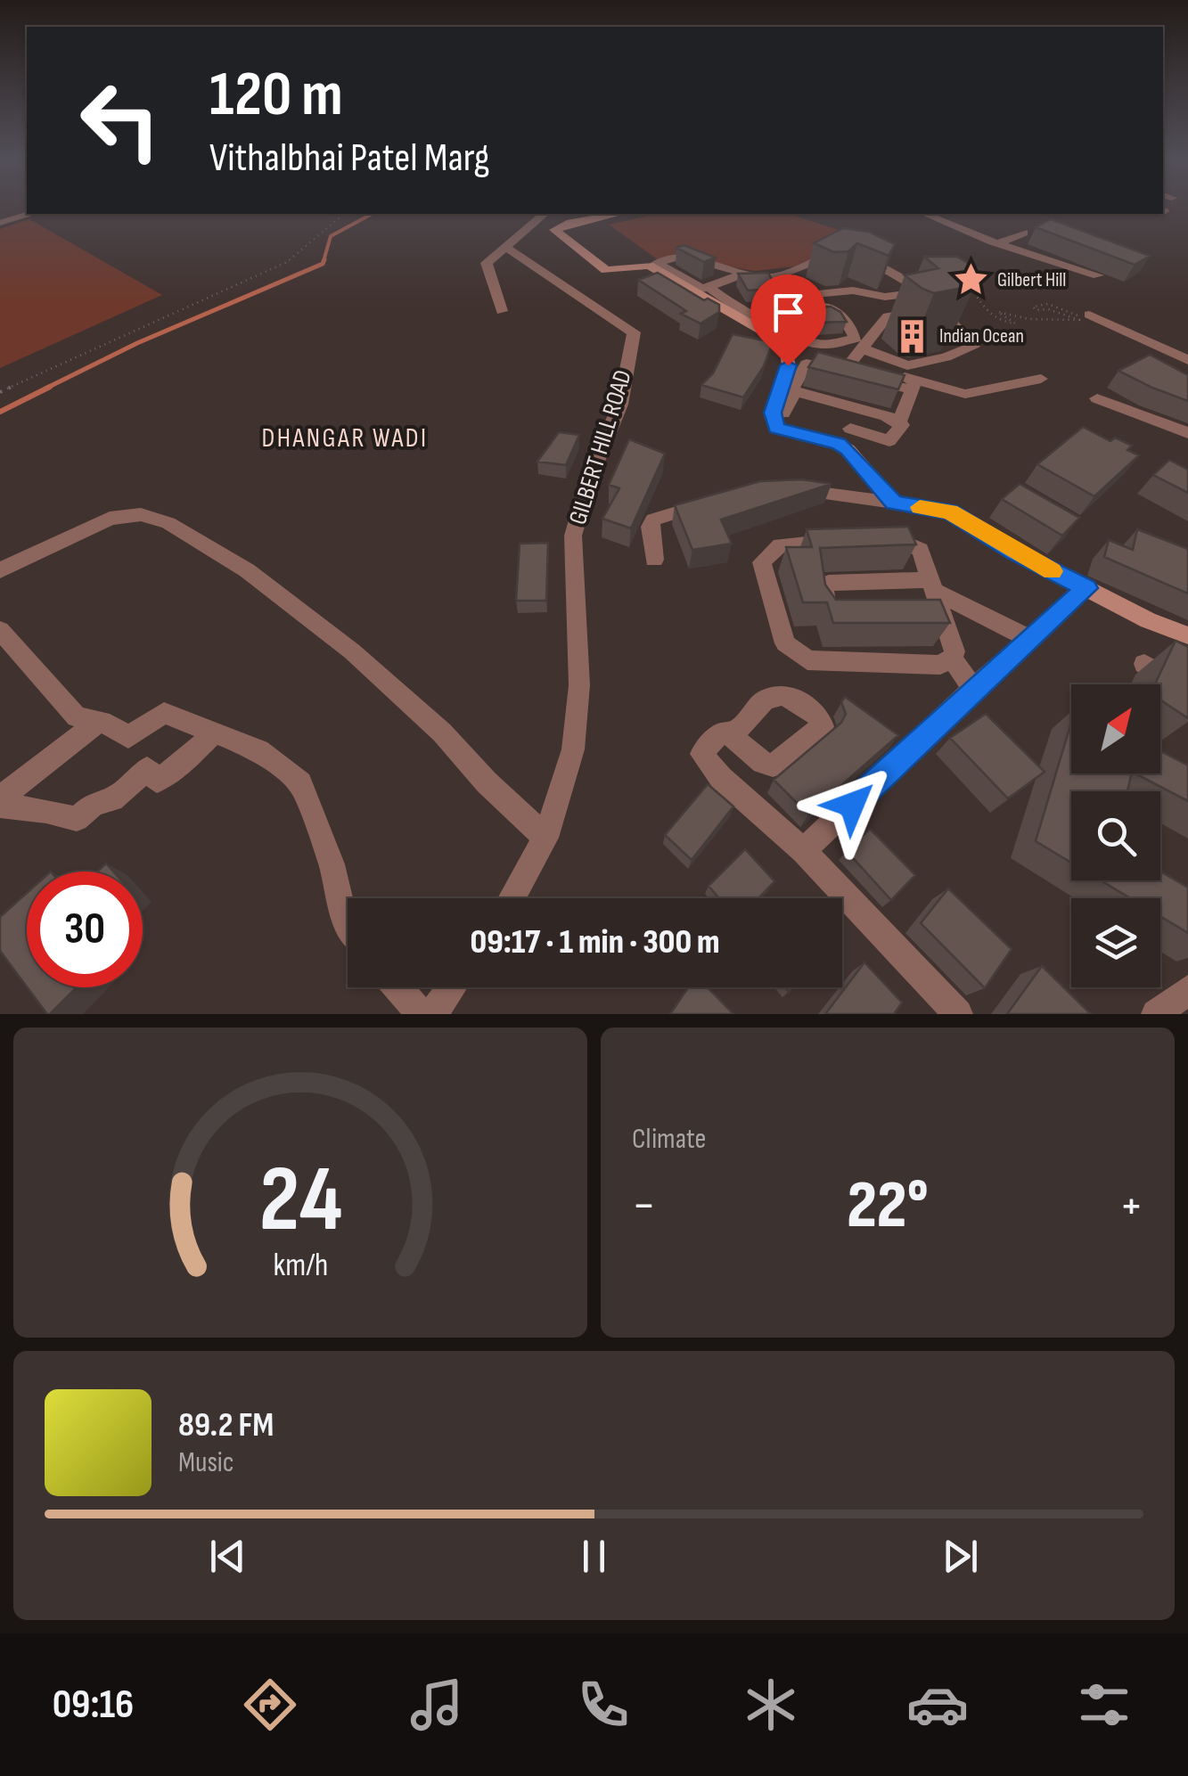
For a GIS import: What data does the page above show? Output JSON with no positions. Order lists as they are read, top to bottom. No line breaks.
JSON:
{"streets":{"street":["GILBERT HILL ROAD"]},"districts":["DHANGAR WADI"],"places":{"place":["Gilbert Hill"],"building":["Indian Ocean"]},"north":"top right","page":{"turn":["120 m","Vithalbhai Patel Marg"],"limit":"30","trip":"09:17 · 1 min · 300 m","tile":"Climate","heat":["−","22°","+"],"song":["89.2 FM","Music"],"tabs":"09:16","gauge":["24","km/h"]}}
